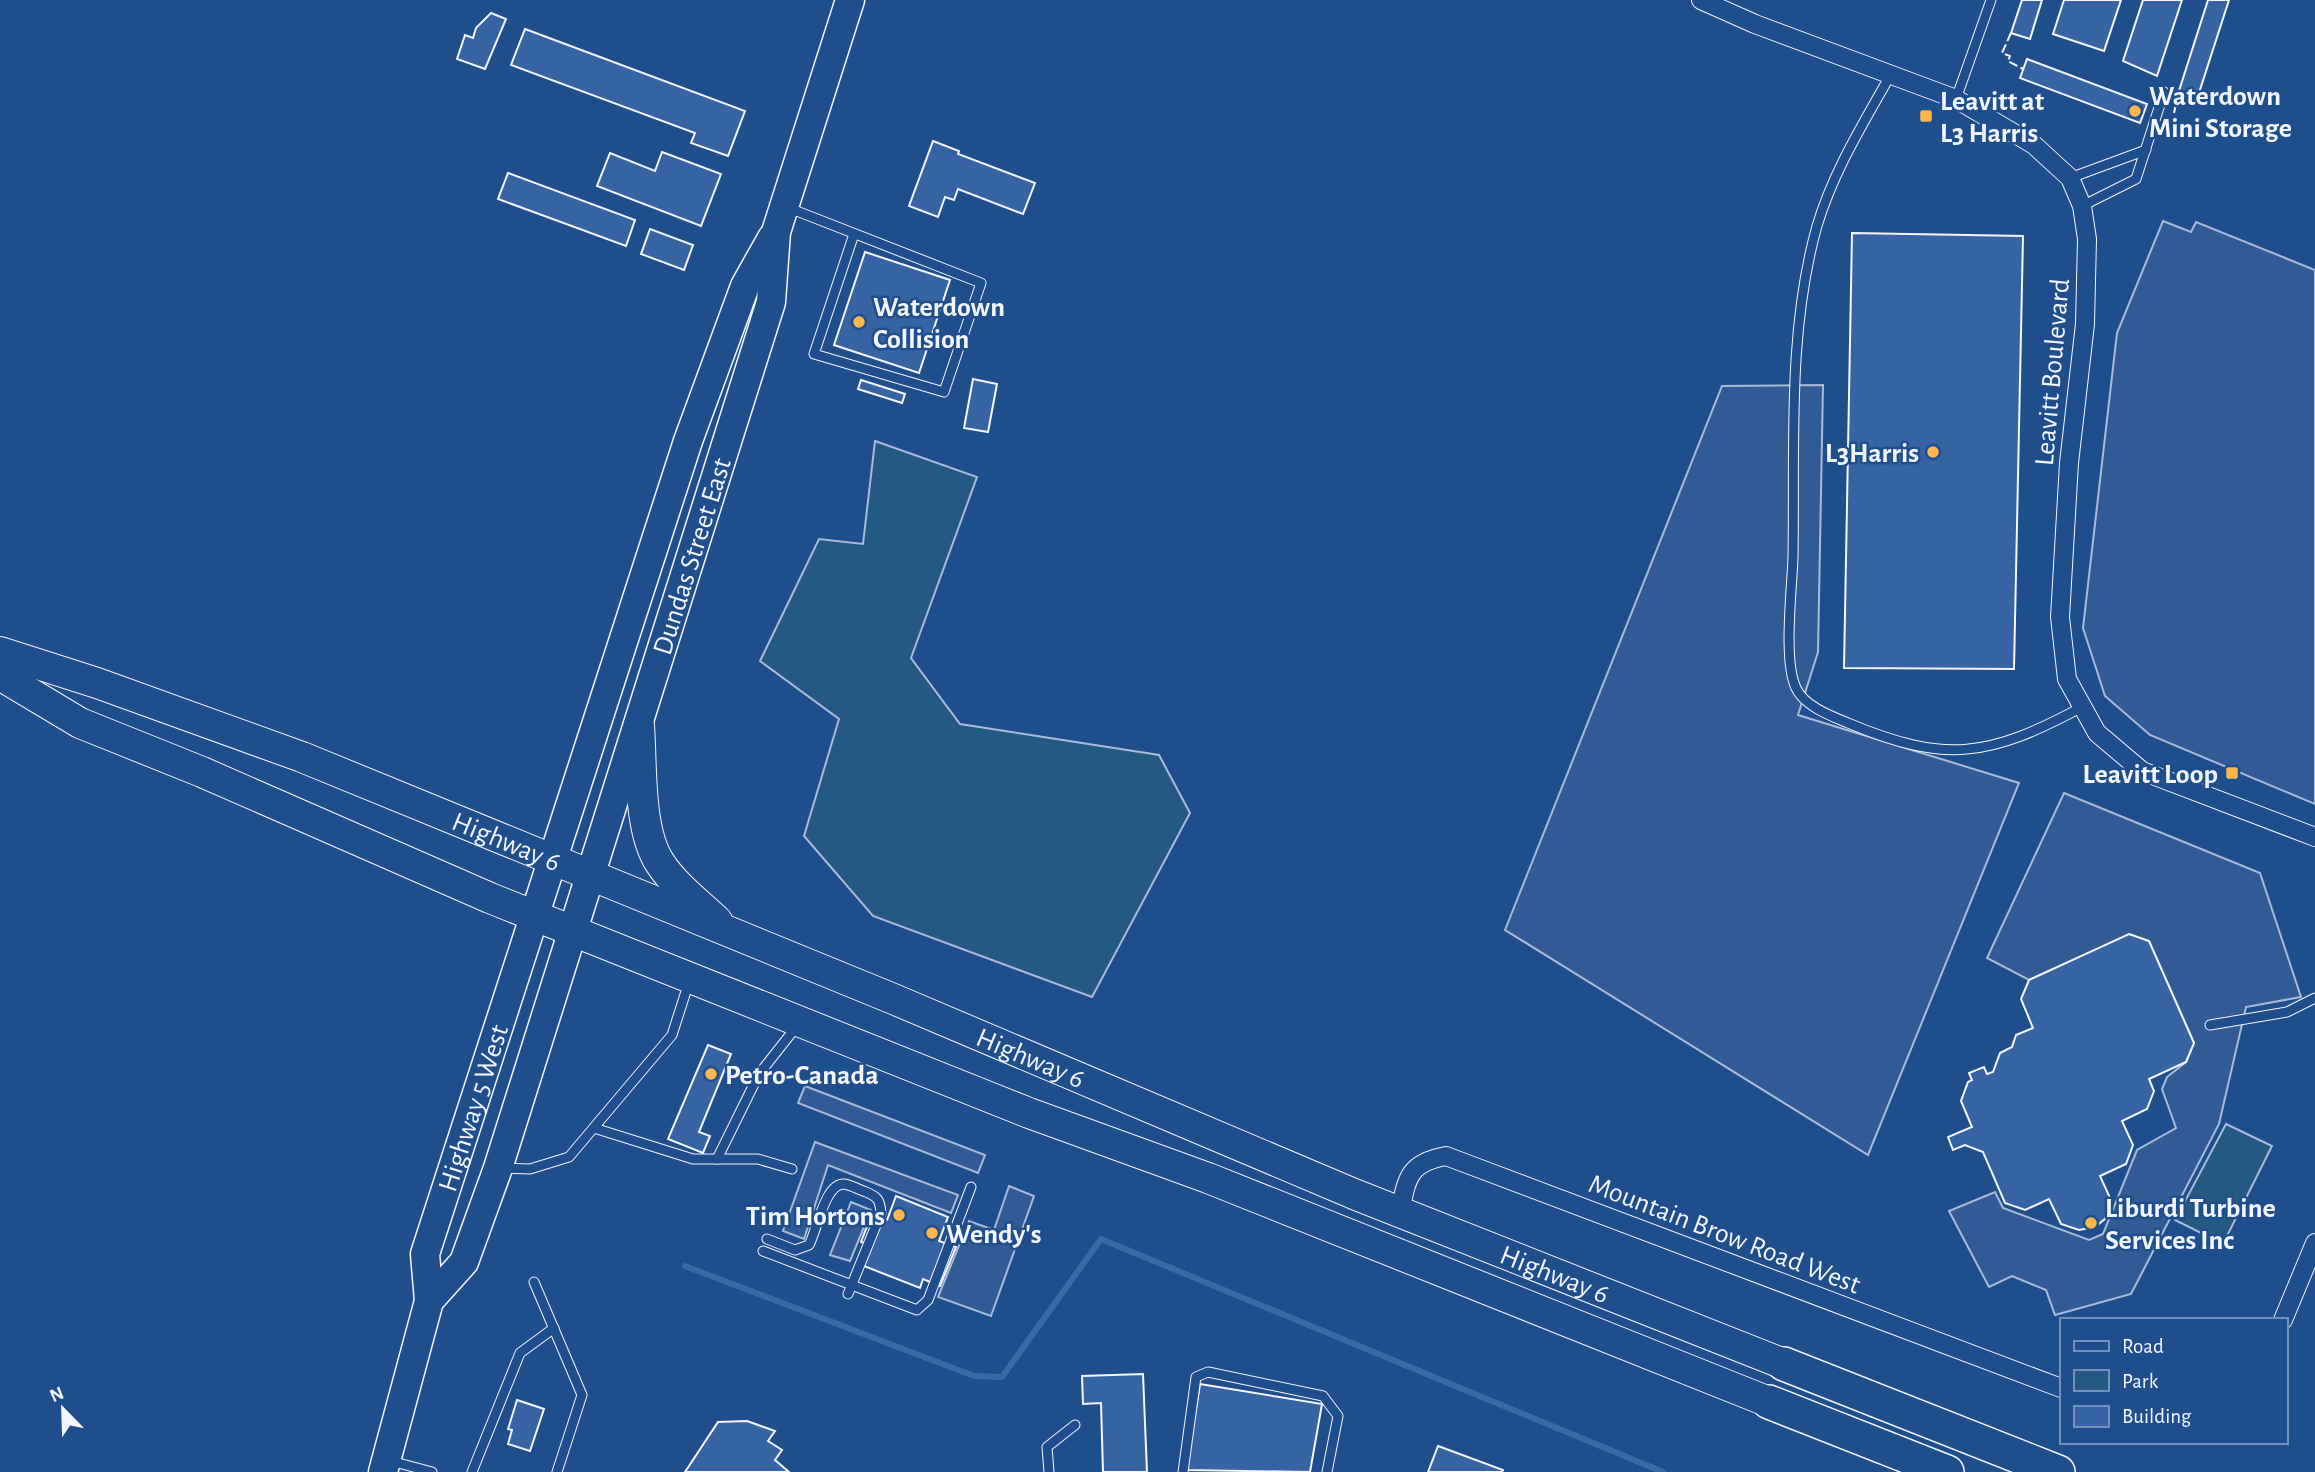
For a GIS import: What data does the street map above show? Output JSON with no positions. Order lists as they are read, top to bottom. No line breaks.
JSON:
{"streets":{"highway":["Highway 6"],"main road":["Dundas Street East","Highway 5 West"],"street":["Leavitt Boulevard","Mountain Brow Road West"]},"crossings":[["Dundas Street East","Highway 6"],["Dundas Street East","Highway 5 West"],["Highway 6","Highway 5 West"],["Highway 6","Mountain Brow Road West"]],"places":{"other":["Waterdown Mini Storage","Waterdown Collision","L3Harris","Petro-Canada","Tim Hortons","Liburdi Turbine Services Inc","Wendy's"],"transit":["Leavitt at L3 Harris","Leavitt Loop"]},"legend":["Road","Park","Building"],"north":"top left"}
